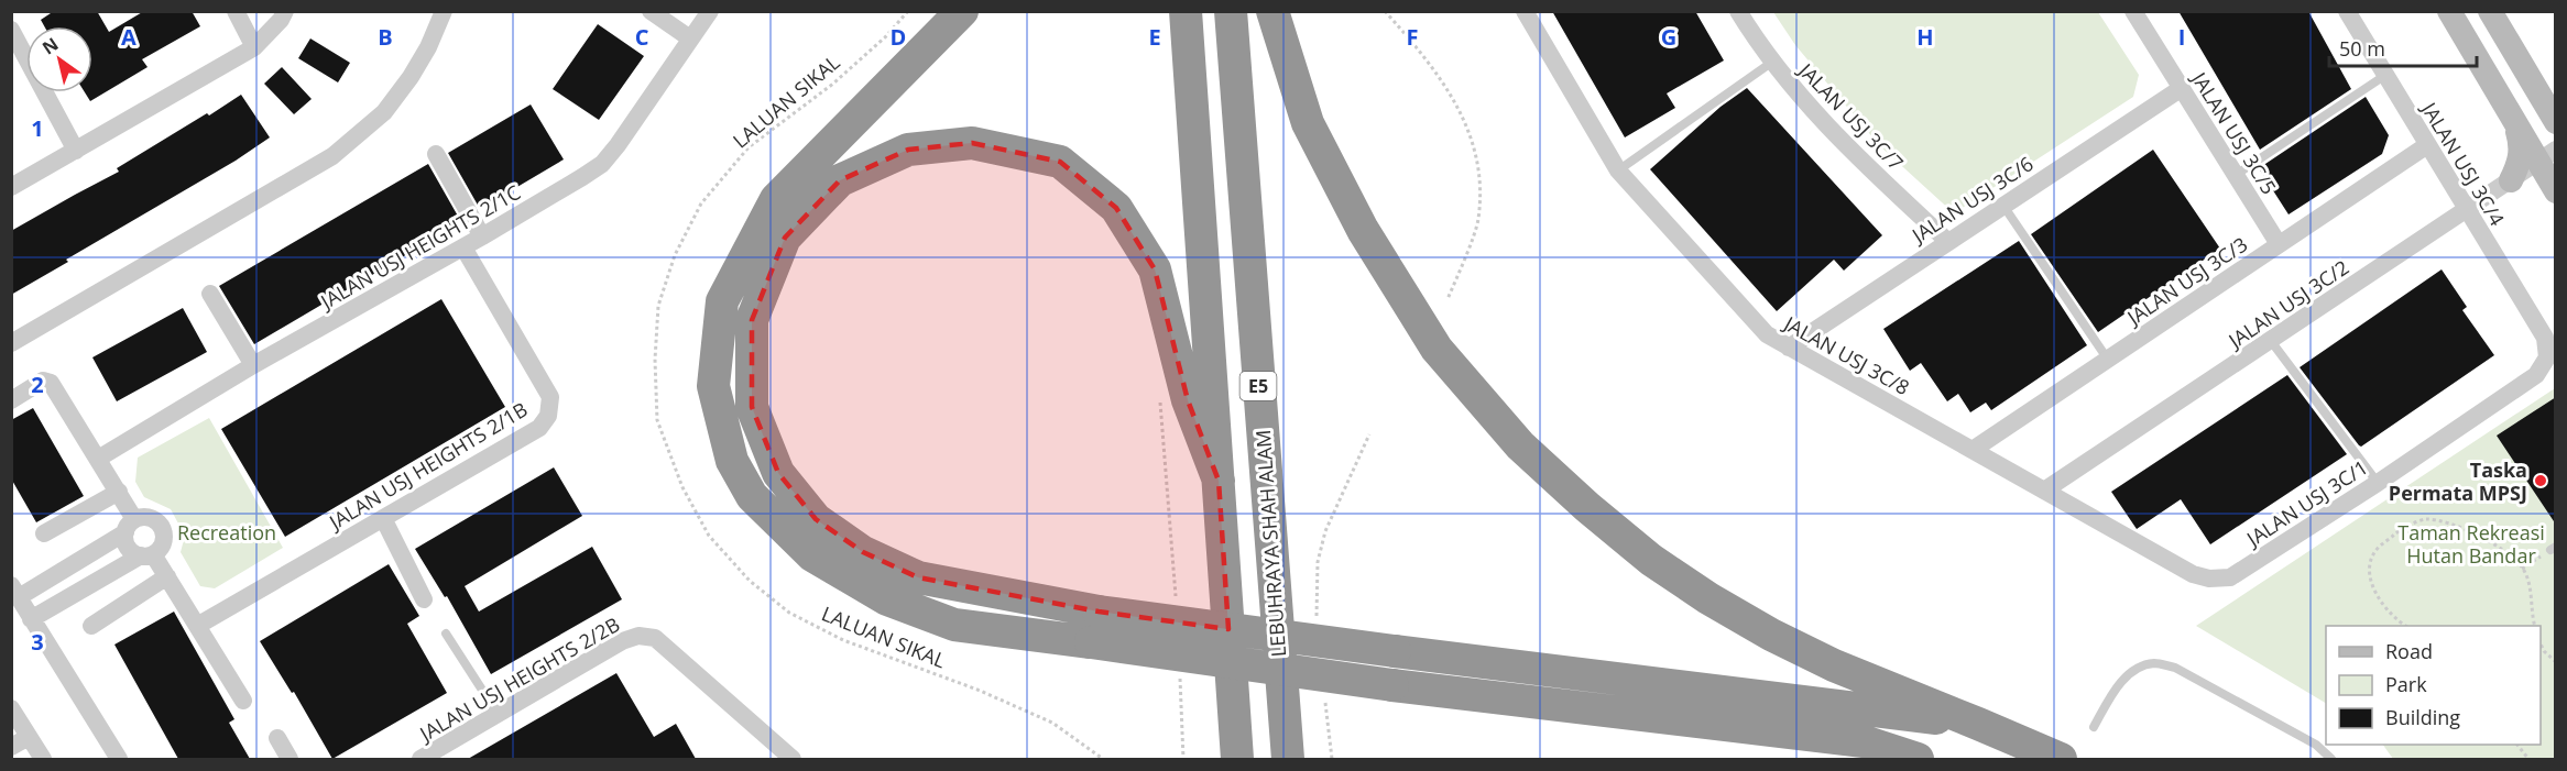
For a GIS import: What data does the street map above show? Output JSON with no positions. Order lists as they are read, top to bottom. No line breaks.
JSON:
{"streets":{"highway":["E5","LEBUHRAYA SHAH ALAM"],"street":["JALAN USJ 3C/7","JALAN USJ 3C/5","JALAN USJ 3C/4","JALAN USJ 3C/6","JALAN USJ HEIGHTS 2/1C","JALAN USJ 3C/3","JALAN USJ 3C/2","JALAN USJ 3C/8","JALAN USJ HEIGHTS 2/1B","JALAN USJ 3C/1","JALAN USJ HEIGHTS 2/2B"],"path":["LALUAN SIKAL"]},"crossings":[["JALAN USJ 3C/7","JALAN USJ 3C/6"],["JALAN USJ 3C/5","JALAN USJ 3C/6"],["JALAN USJ 3C/5","JALAN USJ 3C/3"],["JALAN USJ 3C/4","JALAN USJ 3C/3"],["JALAN USJ 3C/4","JALAN USJ 3C/2"],["JALAN USJ 3C/4","JALAN USJ 3C/1"],["JALAN USJ 3C/6","JALAN USJ 3C/8"],["JALAN USJ HEIGHTS 2/1C","JALAN USJ HEIGHTS 2/1B"],["JALAN USJ 3C/3","JALAN USJ 3C/8"],["JALAN USJ 3C/2","JALAN USJ 3C/8"],["JALAN USJ 3C/8","JALAN USJ 3C/1"]],"parks":["Recreation","Taman Rekreasi Hutan Bandar"],"places":["Taska Permata MPSJ"],"legend":["Road","Park","Building"],"scale_bar":"50 m","north":"top left","grid":{"columns":["A","B","C","D","E","F","G","H","I"],"rows":["1","2","3"]}}
